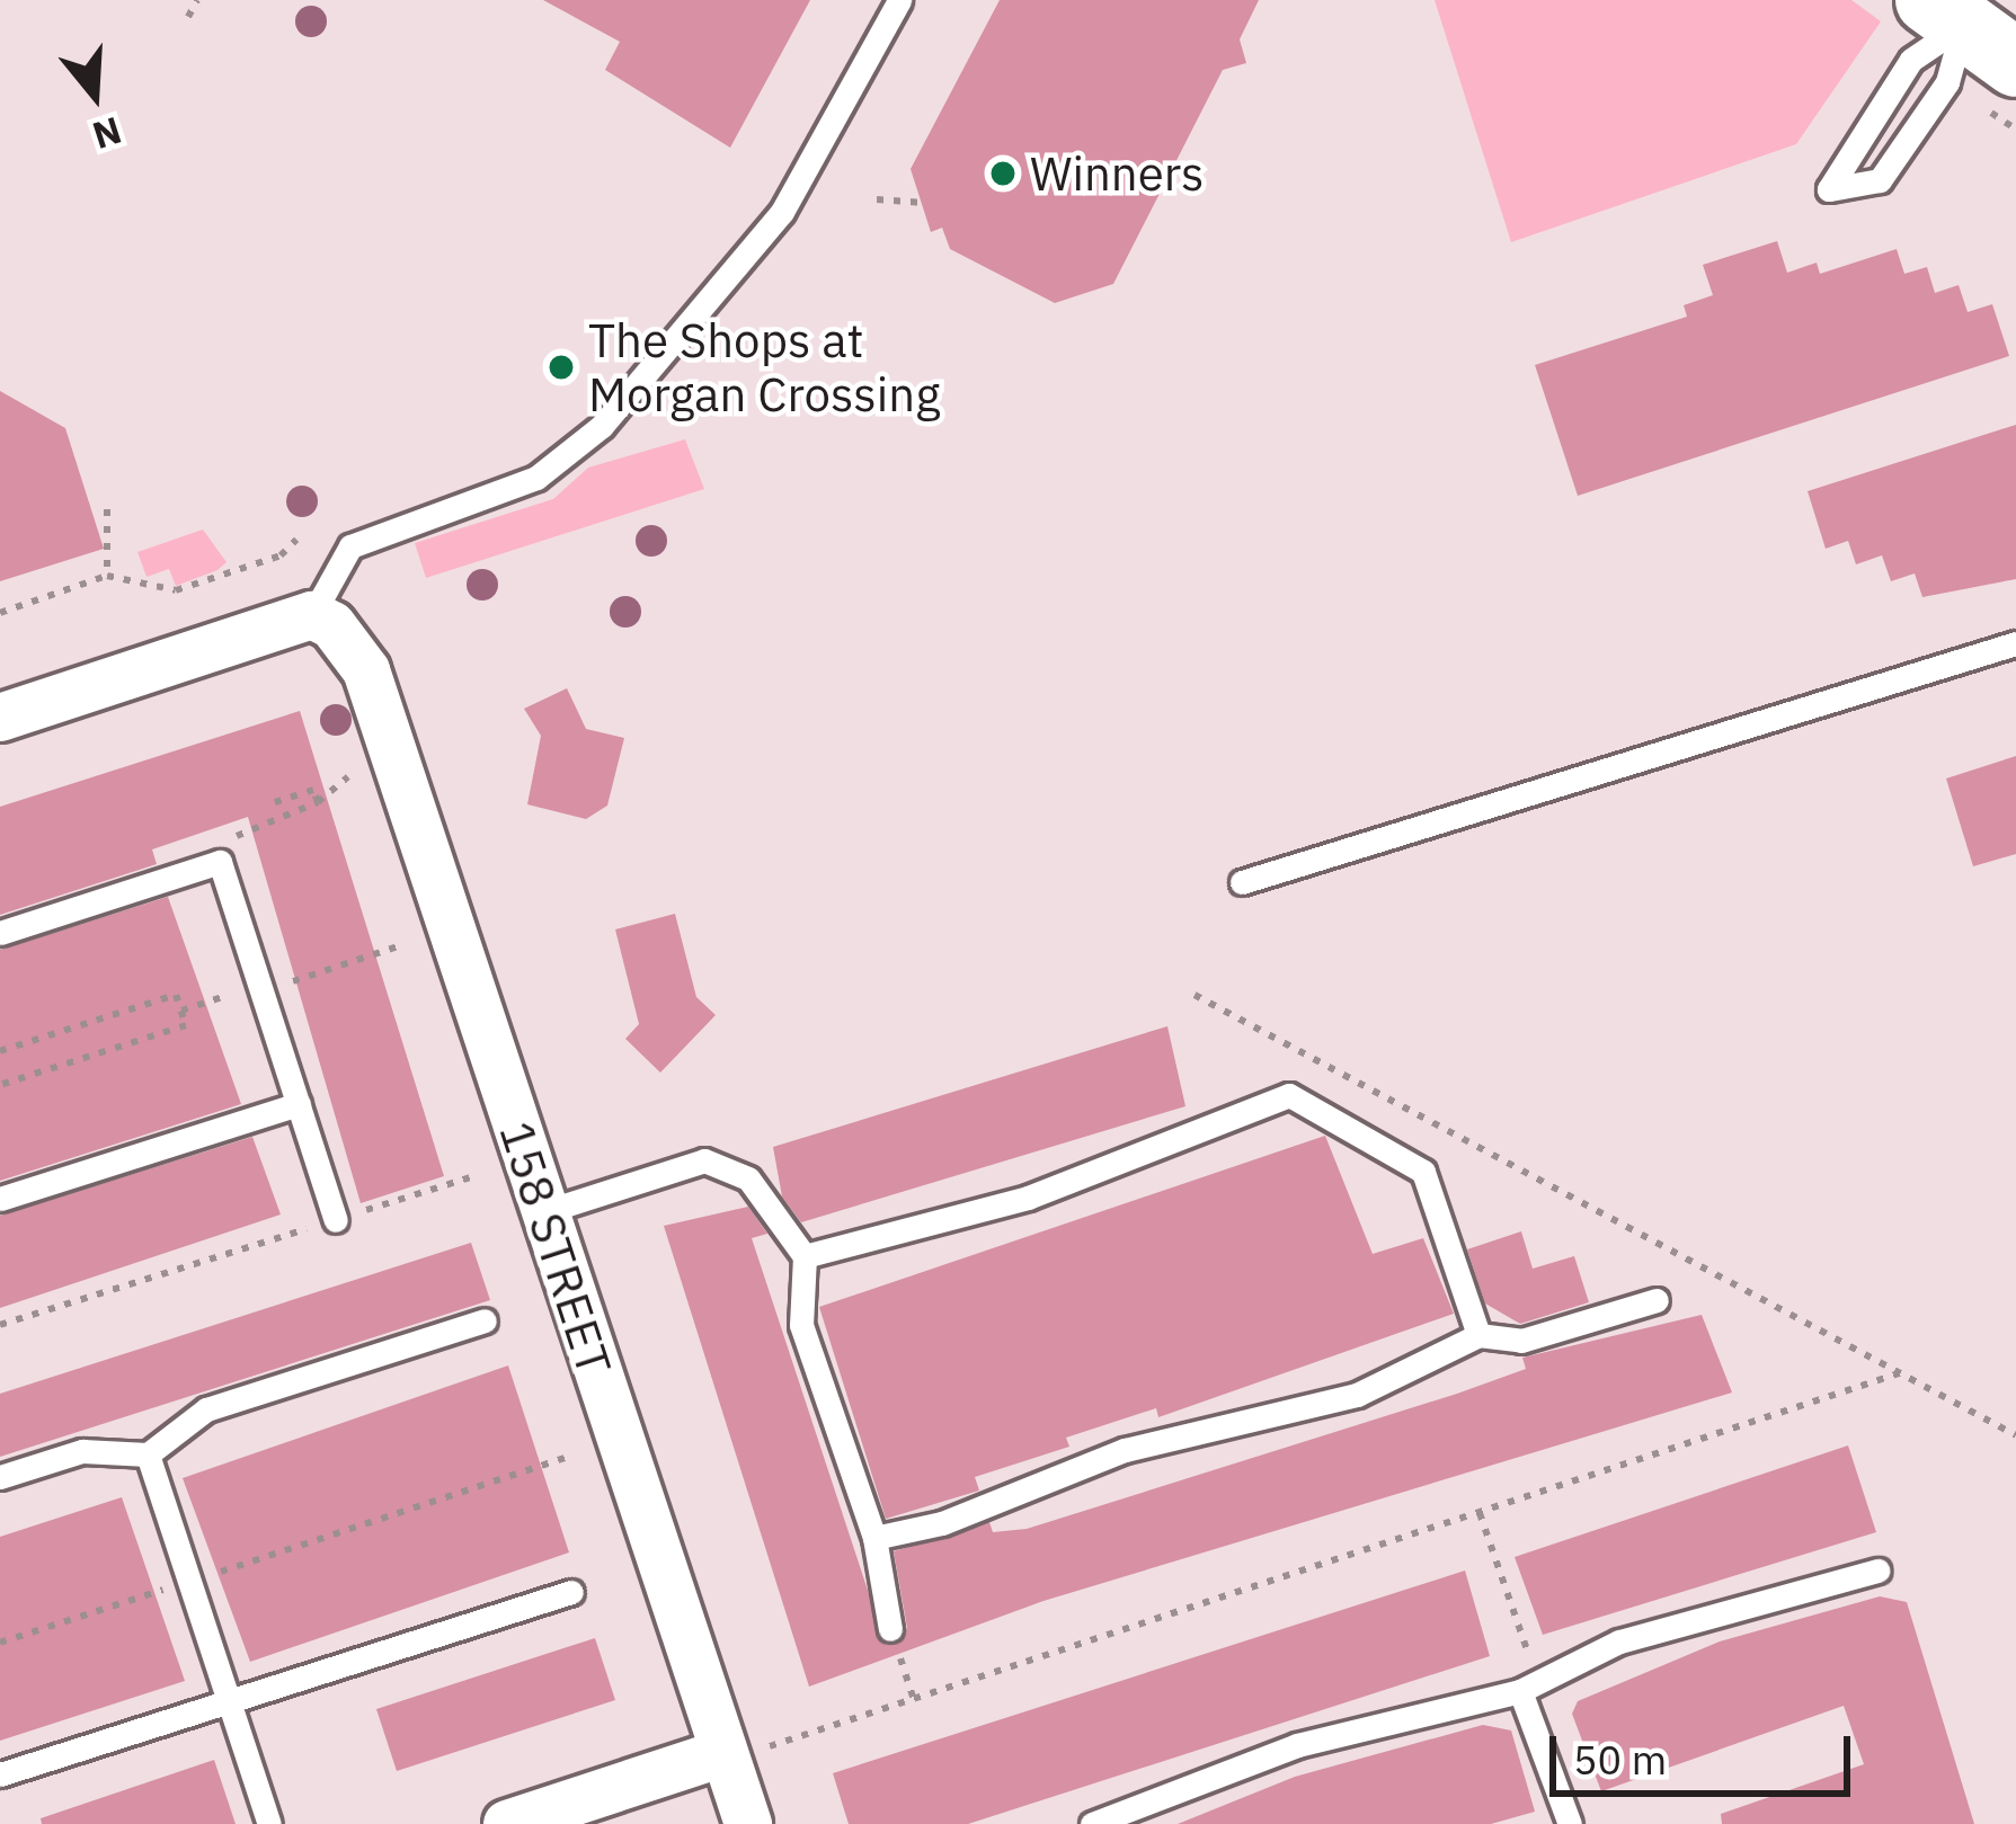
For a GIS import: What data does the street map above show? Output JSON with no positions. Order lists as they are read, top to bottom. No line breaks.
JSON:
{"streets":{"street":["158 STREET"]},"places":["Winners","The Shops at Morgan Crossing"],"scale_bar":"50 m","north":"bottom"}
